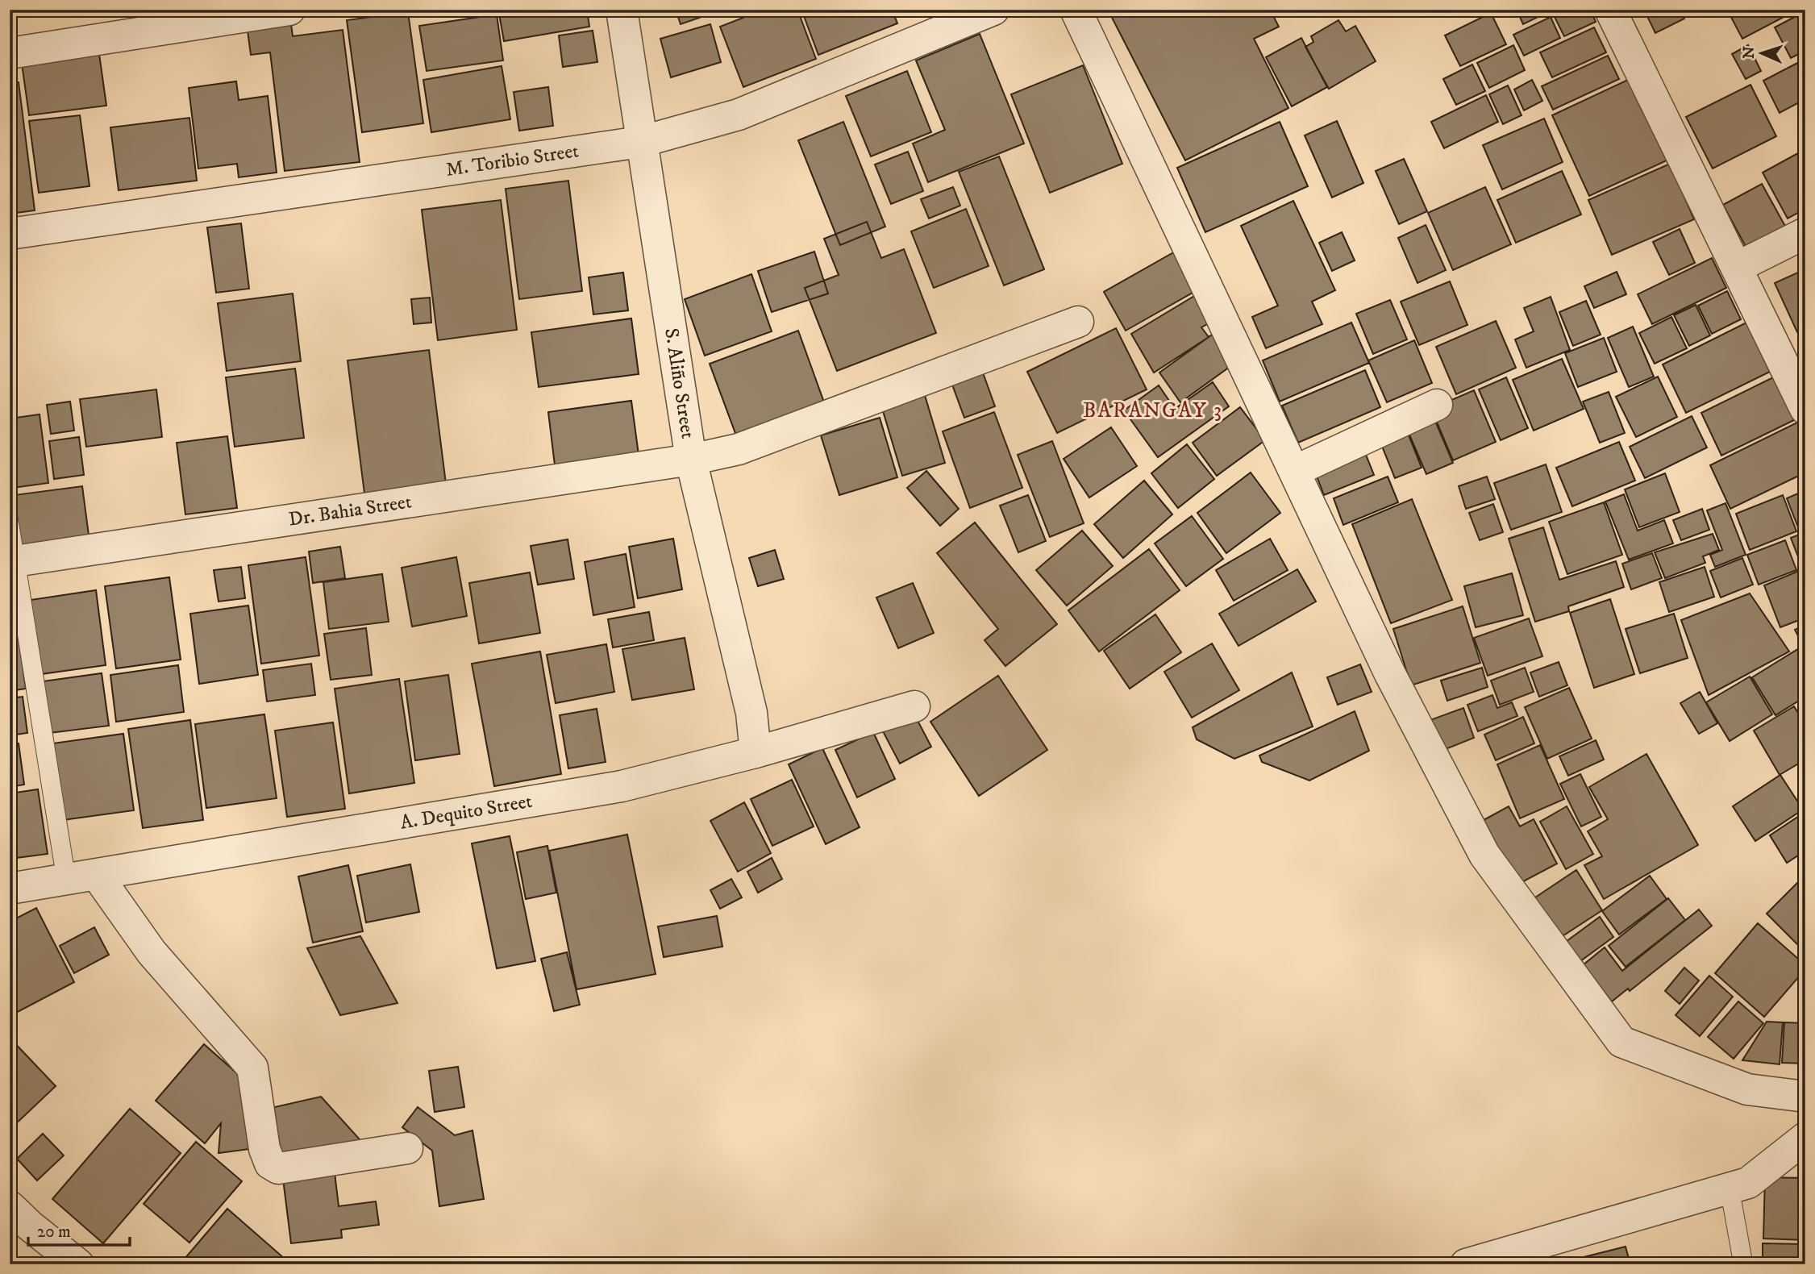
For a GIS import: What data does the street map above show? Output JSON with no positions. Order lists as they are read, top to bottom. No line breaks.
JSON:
{"streets":{"street":["M. Toribio Street","S. Aliño Street","Dr. Bahia Street","A. Dequito Street"]},"crossings":[["M. Toribio Street","S. Aliño Street"],["S. Aliño Street","Dr. Bahia Street"],["S. Aliño Street","A. Dequito Street"]],"districts":["BARANGAY 3"],"scale_bar":"20 m","north":"left"}
